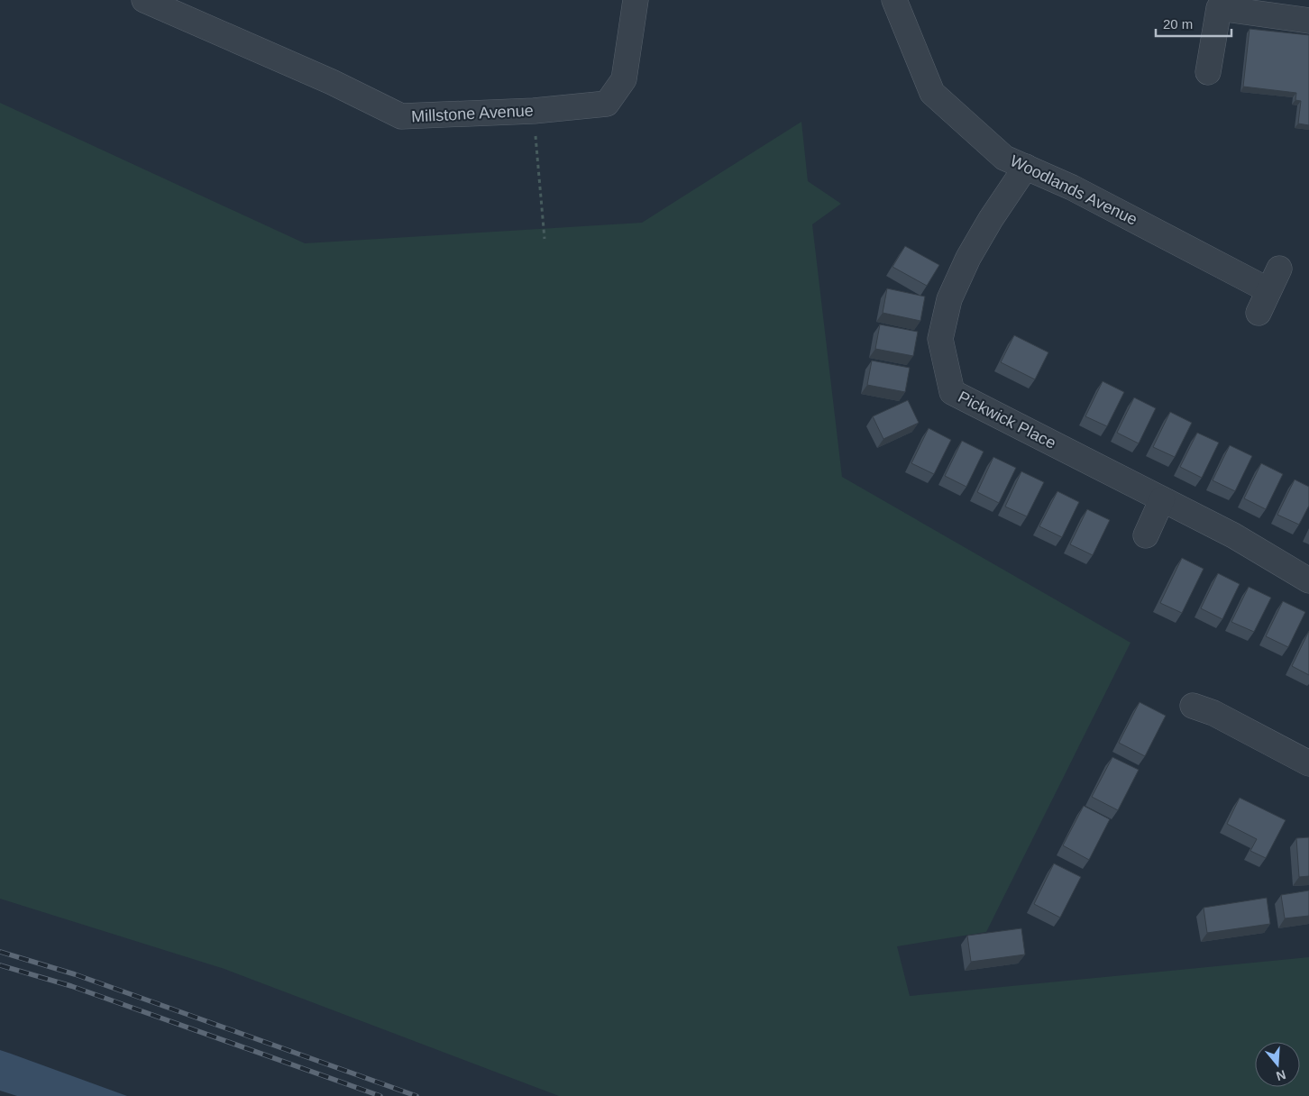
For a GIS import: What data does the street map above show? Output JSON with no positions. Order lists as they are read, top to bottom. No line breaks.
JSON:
{"streets":{"street":["Millstone Avenue","Woodlands Avenue","Pickwick Place"]},"crossings":[["Woodlands Avenue","Pickwick Place"]],"scale_bar":"20 m","north":"bottom"}
